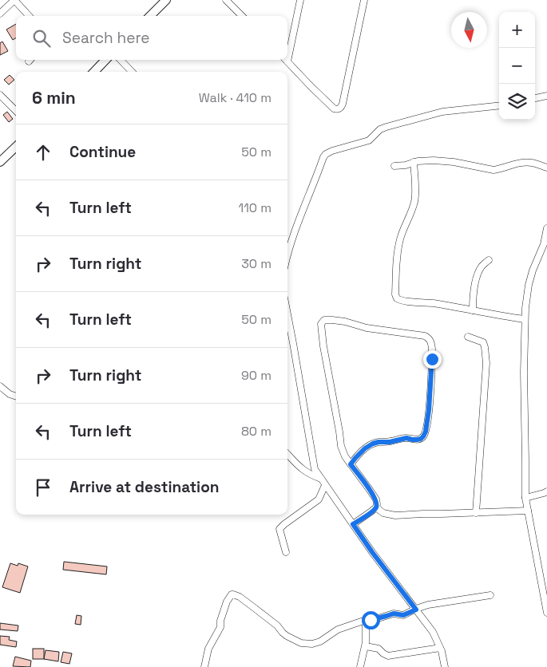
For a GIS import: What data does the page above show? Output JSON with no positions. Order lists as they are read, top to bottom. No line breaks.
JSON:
{"north":"bottom","page":{"map_buttons":["+","−"],"search":"Search here","heading":["6 min","Walk · 410 m"],"list":[["Continue","50 m"],["Turn left","110 m"],["Turn right","30 m"],["Turn left","50 m"],["Turn right","90 m"],["Turn left","80 m"],"Arrive at destination"]}}
